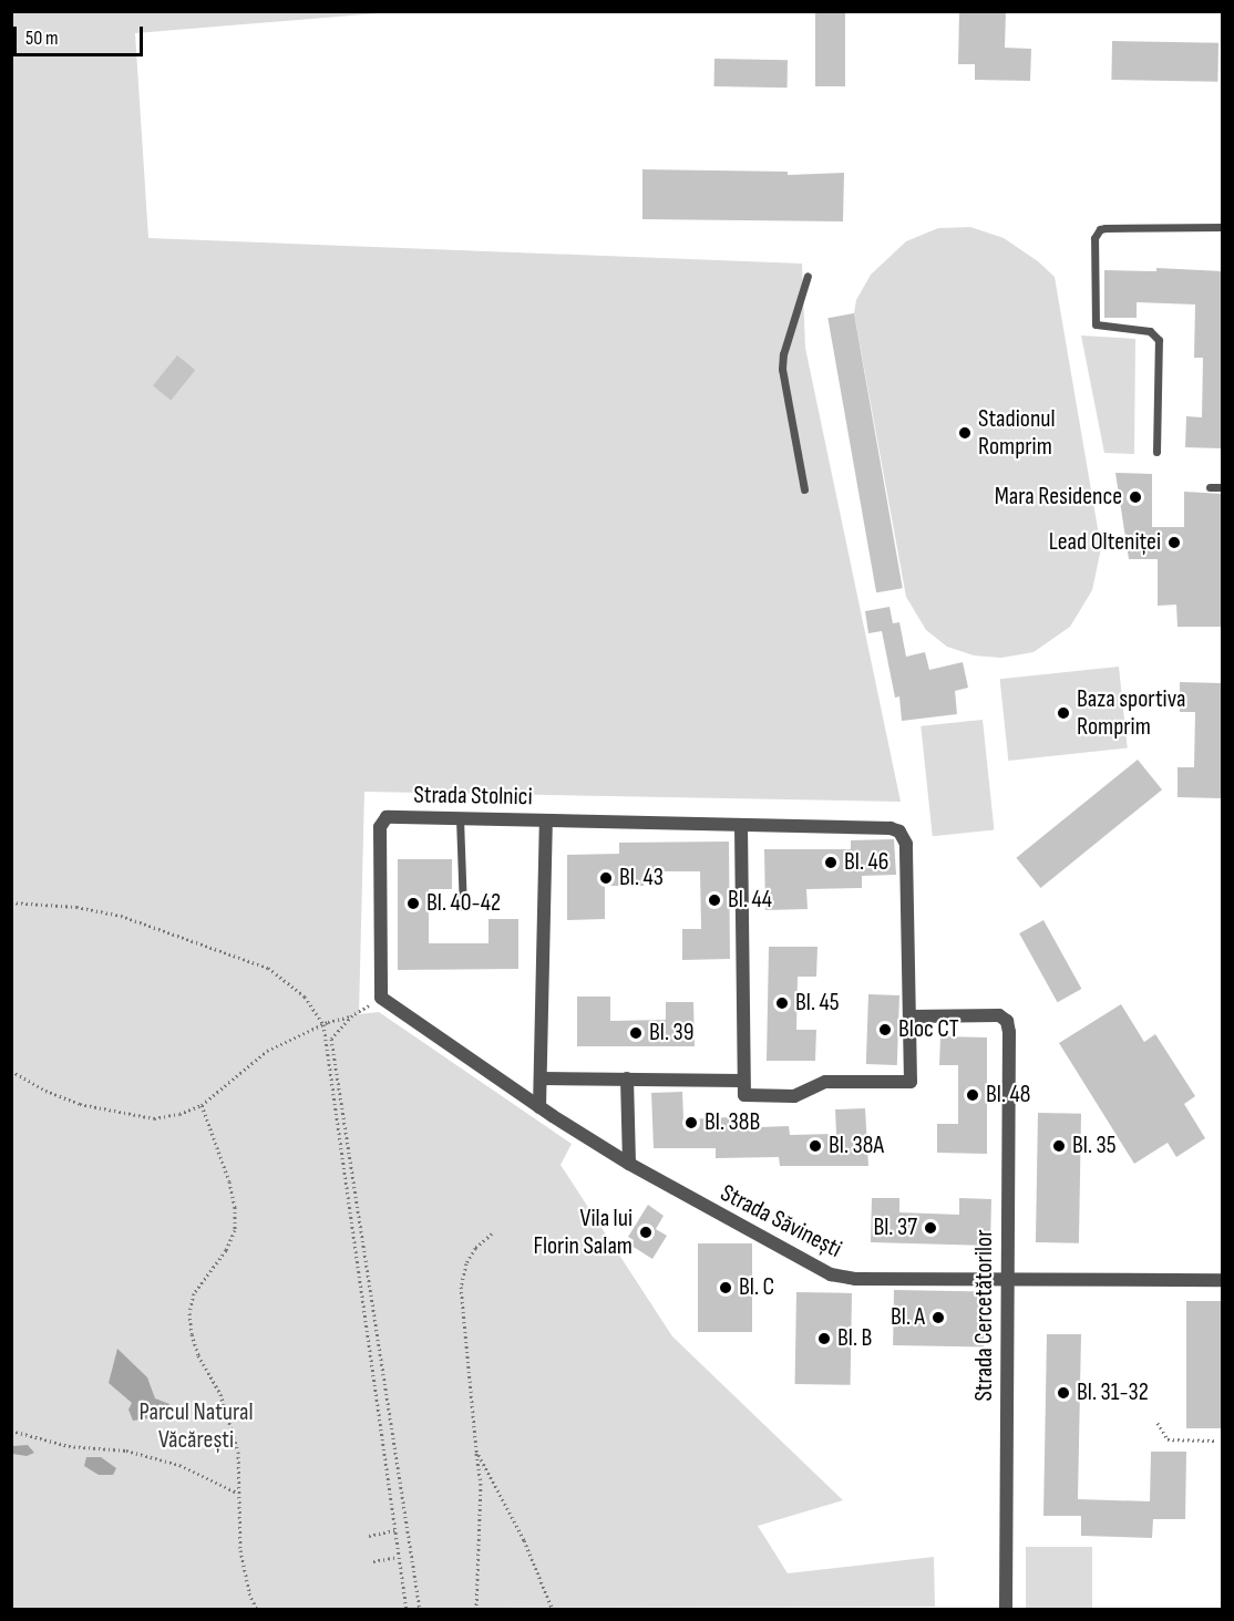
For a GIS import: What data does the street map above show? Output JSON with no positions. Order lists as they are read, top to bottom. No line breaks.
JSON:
{"streets":{"street":["Strada Stolnici","Strada Săvinești","Strada Cercetătorilor"]},"crossings":[["Strada Stolnici","Strada Săvinești"],["Strada Stolnici","Strada Cercetătorilor"],["Strada Săvinești","Strada Cercetătorilor"]],"parks":["Parcul Natural Văcărești"],"places":["Stadionul Romprim","Mara Residence","Lead Olteniței","Baza sportiva Romprim","Bl. 46","Bl. 43","Bl. 44","Bl. 40-42","Bl. 45","Bloc CT","Bl. 39","Bl. 48","Bl. 38B","Bl. 38A","Bl. 35","Bl. 37","Vila lui Florin Salam","Bl. C","Bl. A","Bl. B","Bl. 31-32"],"scale_bar":"50 m"}
